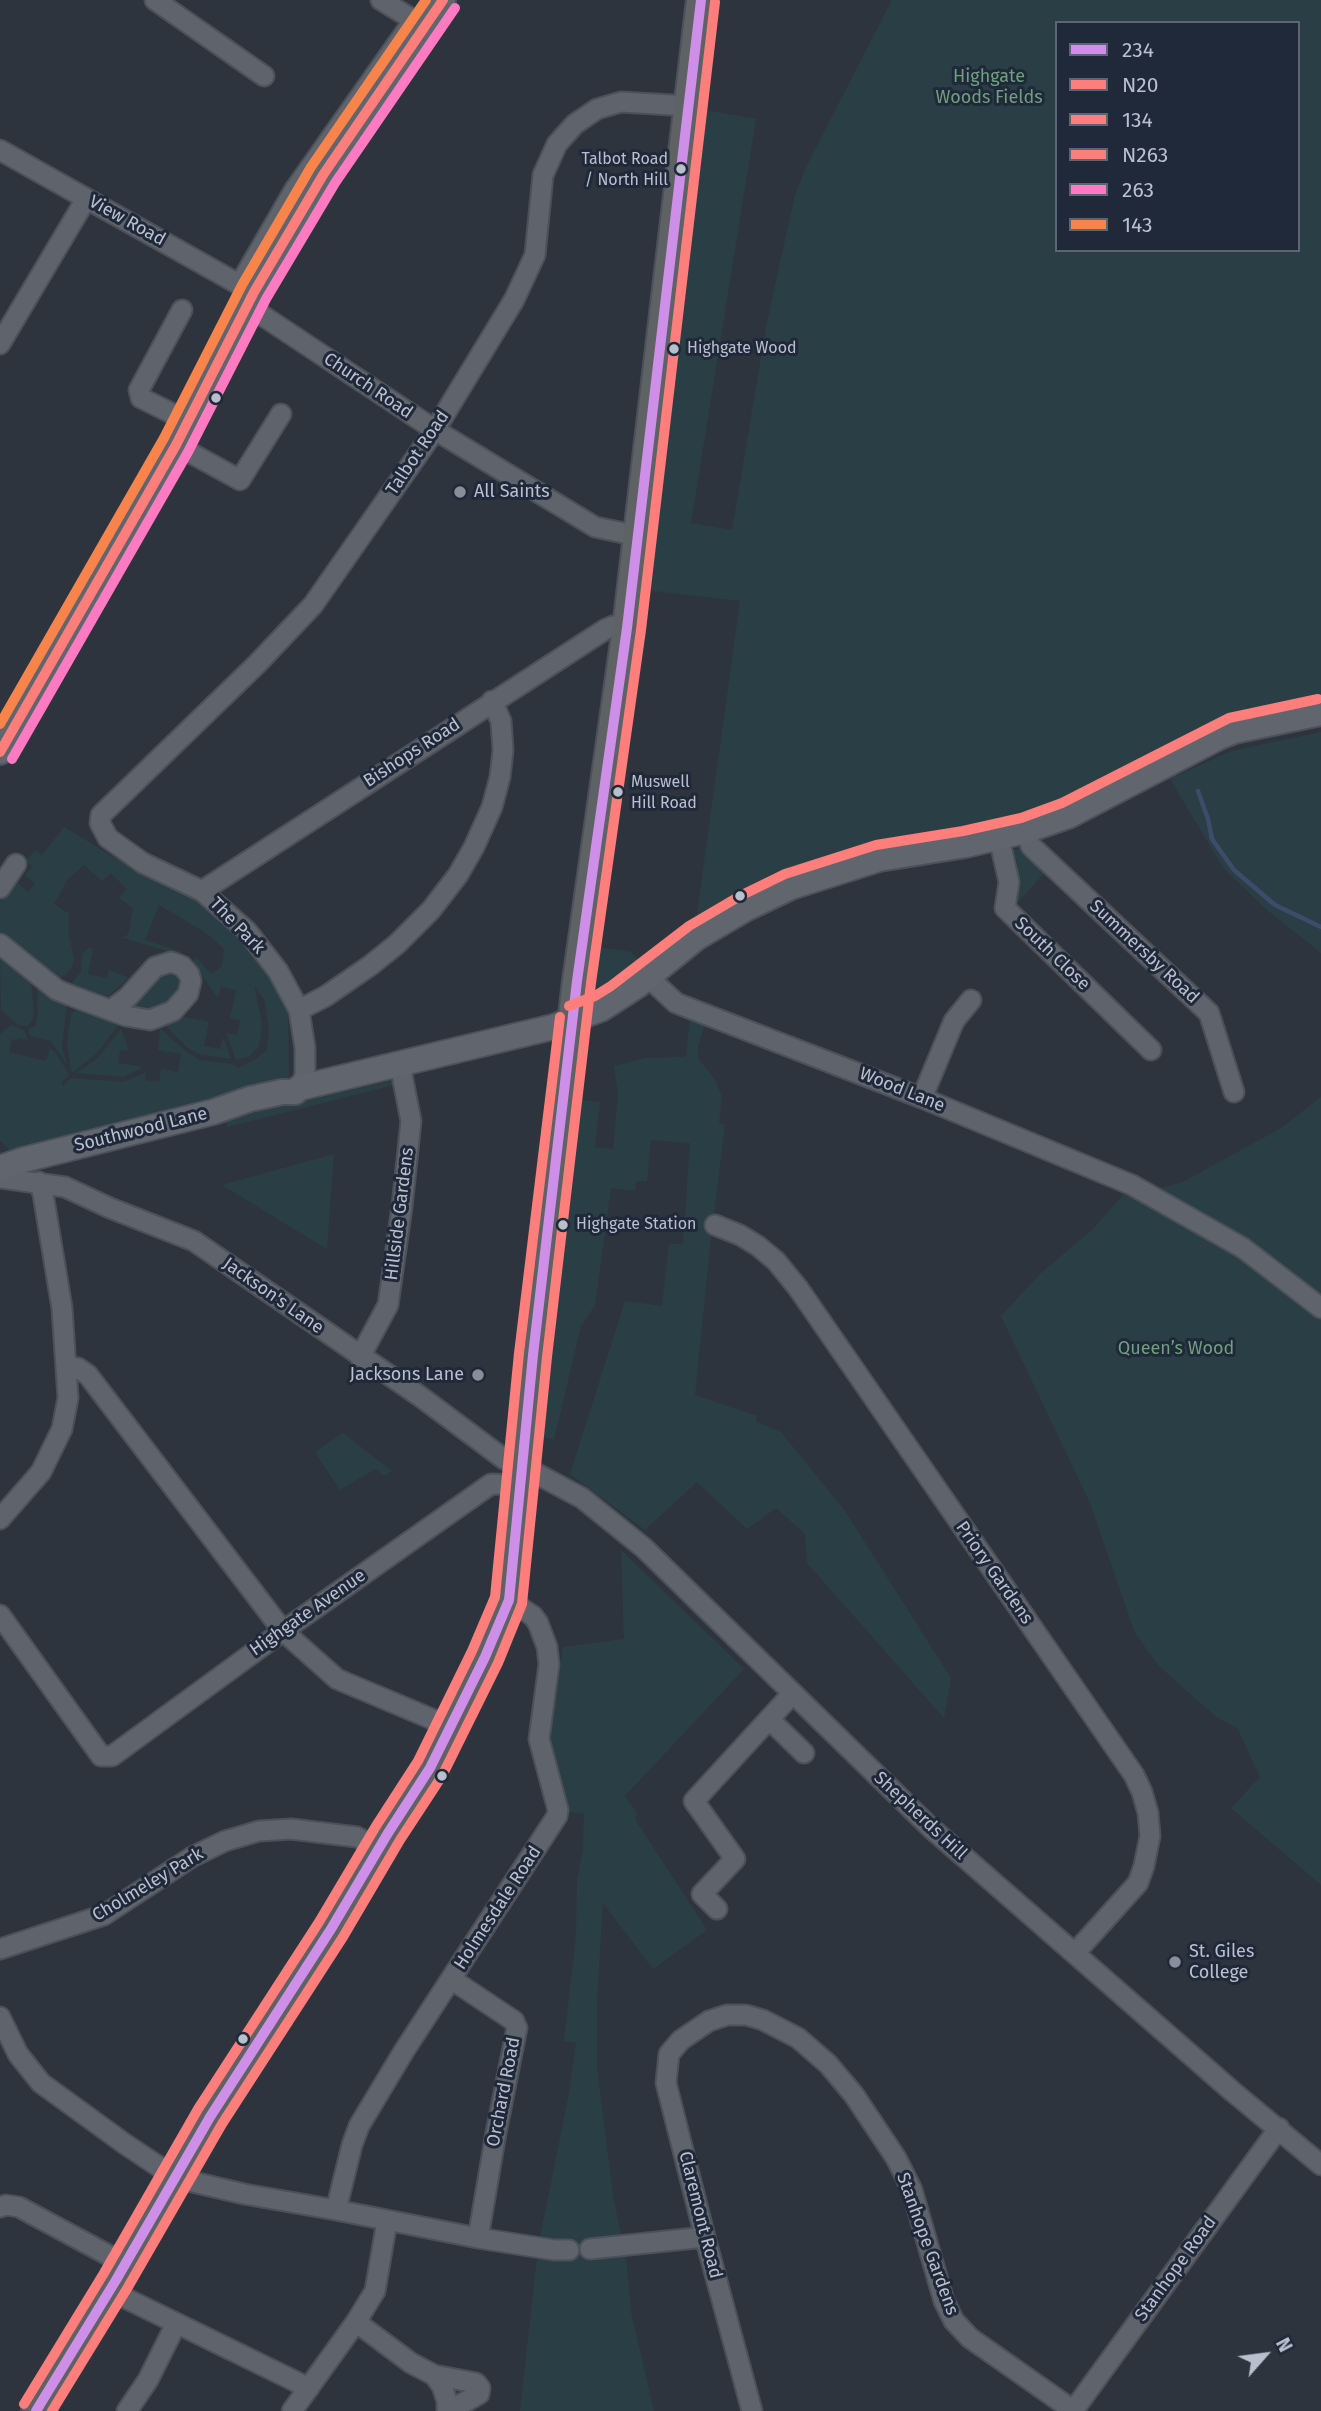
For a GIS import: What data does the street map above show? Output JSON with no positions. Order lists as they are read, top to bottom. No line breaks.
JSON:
{"streets":{"main road":["Southwood Lane"],"street":["View Road","Church Road","Talbot Road","Bishops Road","The Park","Summersby Road","South Close","Wood Lane","Hillside Gardens","Jackson's Lane","Priory Gardens","Highgate Avenue","Shepherds Hill","Cholmeley Park","Holmesdale Road","Orchard Road","Claremont Road","Stanhope Gardens","Stanhope Road"]},"crossings":[["View Road","Church Road"],["Church Road","Talbot Road"],["Talbot Road","The Park"],["Bishops Road","The Park"],["The Park","Southwood Lane"],["Southwood Lane","Hillside Gardens"],["Hillside Gardens","Jackson's Lane"],["Jackson's Lane","Highgate Avenue"],["Jackson's Lane","Shepherds Hill"],["Priory Gardens","Shepherds Hill"],["Highgate Avenue","Shepherds Hill"],["Shepherds Hill","Stanhope Road"],["Holmesdale Road","Orchard Road"],["Claremont Road","Stanhope Gardens"],["Stanhope Gardens","Stanhope Road"]],"parks":["Highgate Woods Fields","Queen’s Wood"],"places":["Talbot Road / North Hill","Highgate Wood","All Saints","Muswell Hill Road","Highgate Station","Jacksons Lane","St. Giles College"],"lines":["transit line 234","transit line N263","transit line 143","transit line N20","transit line 263","transit line 134"],"legend":["234","N20","134","N263","263","143"],"north":"top right"}
